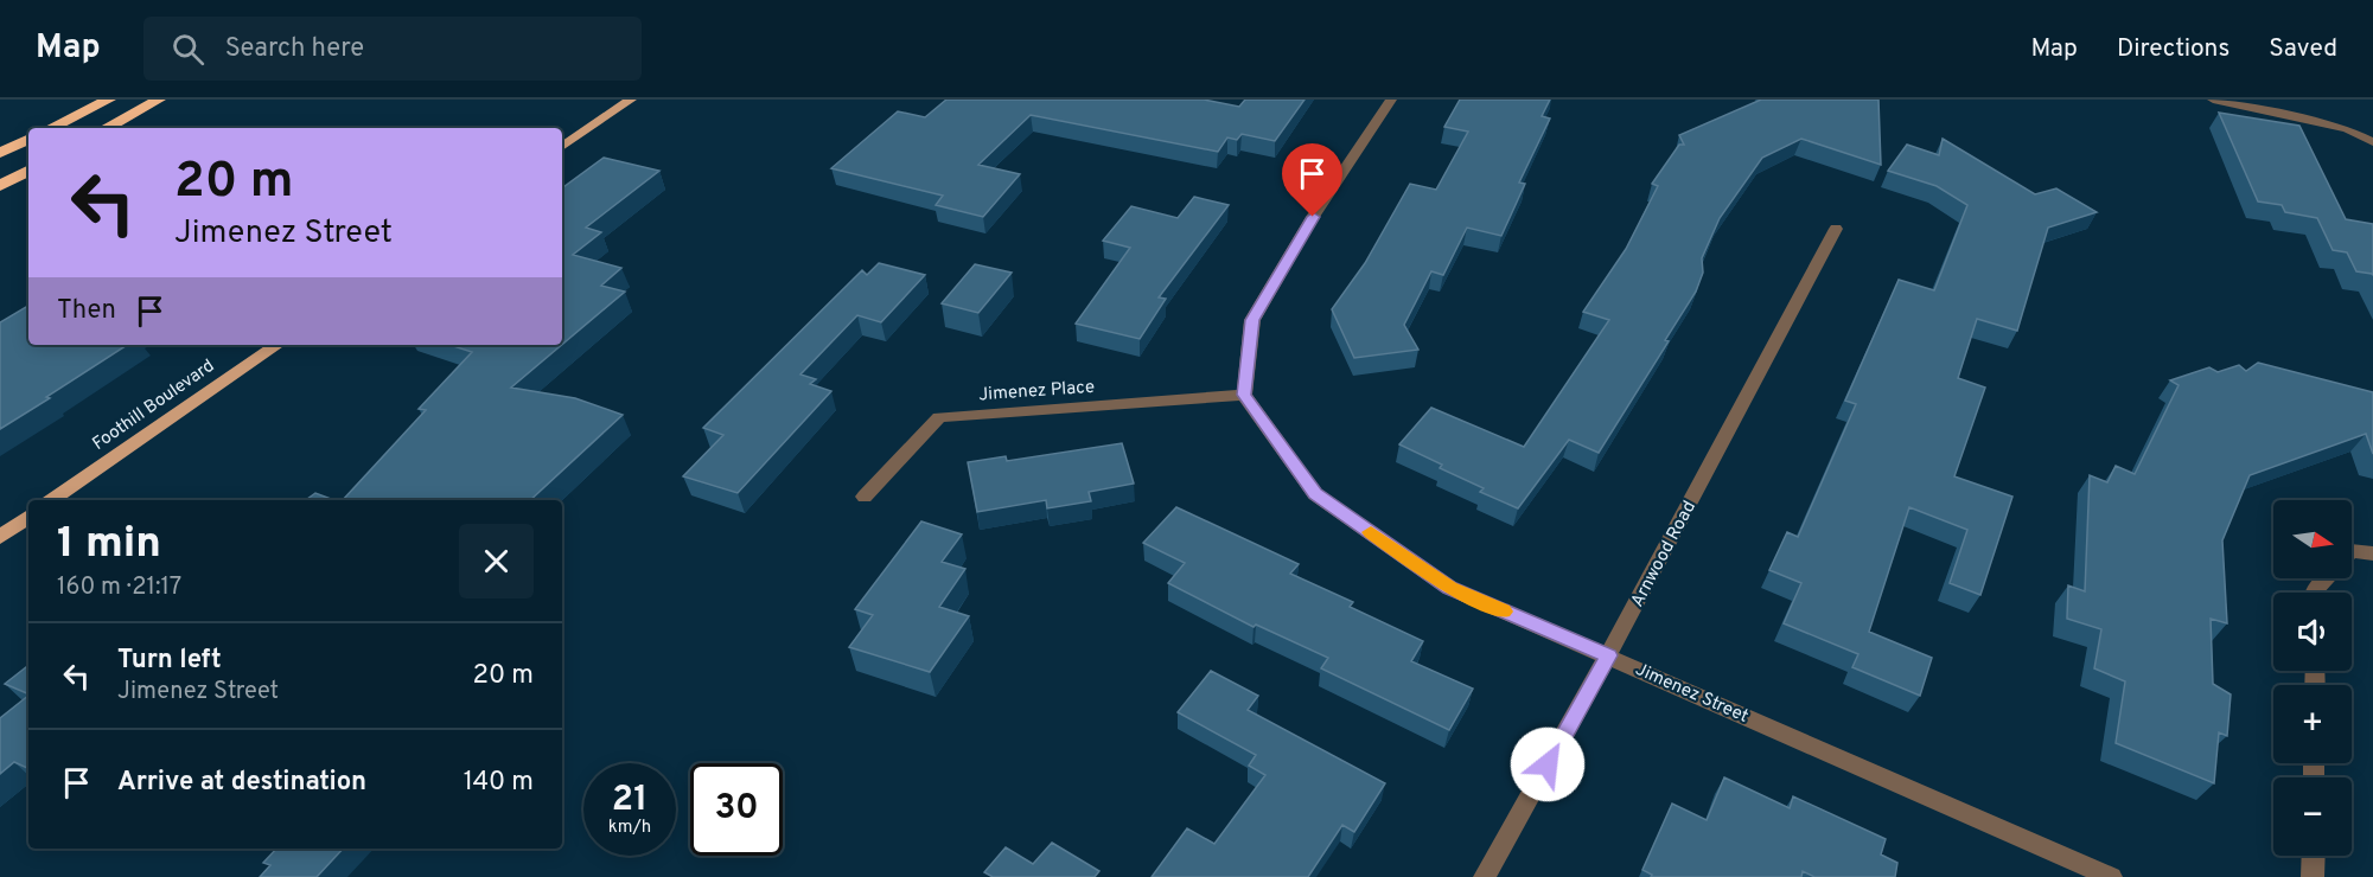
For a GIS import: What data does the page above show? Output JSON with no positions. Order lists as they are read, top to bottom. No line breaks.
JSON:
{"streets":{"main road":["Foothill Boulevard"],"street":["Jimenez Place","Arnwood Road","Jimenez Street"]},"crossings":[["Jimenez Place","Jimenez Street"],["Arnwood Road","Jimenez Street"]],"north":"right","page":{"header":"Map","search":"Search here","nav":["Map","Directions","Saved"],"turn":["20 m","Jimenez Street"],"then":"Then","map_buttons":["+","−"],"heading":["1 min","160 m · 21:17"],"list":[{"name":"Turn left","note":"Jimenez Street","value":"20 m"},{"name":"Arrive at destination","value":"140 m"}],"speed":"21 km/h","limit":"30"}}
